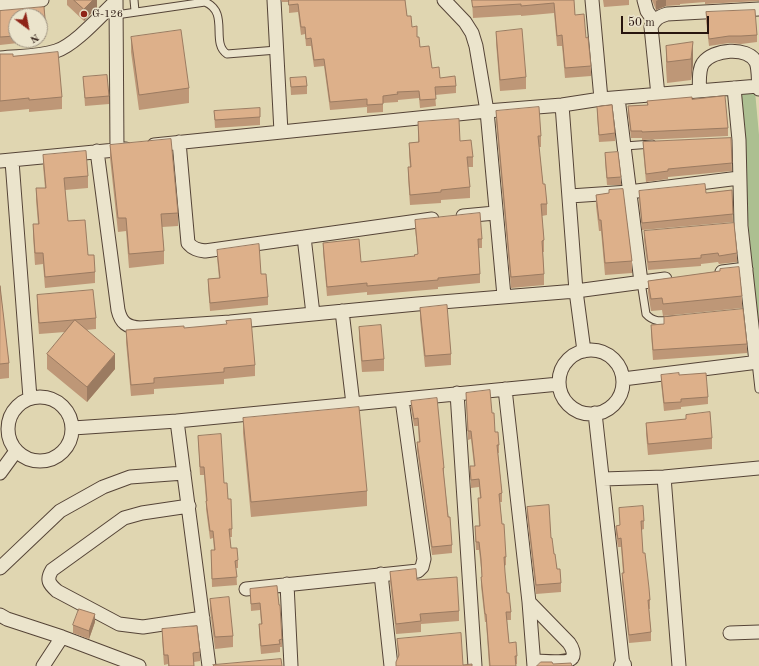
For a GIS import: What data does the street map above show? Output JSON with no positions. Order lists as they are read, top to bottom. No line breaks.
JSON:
{"places":["G-126"],"scale_bar":"50 m","north":"bottom right"}
